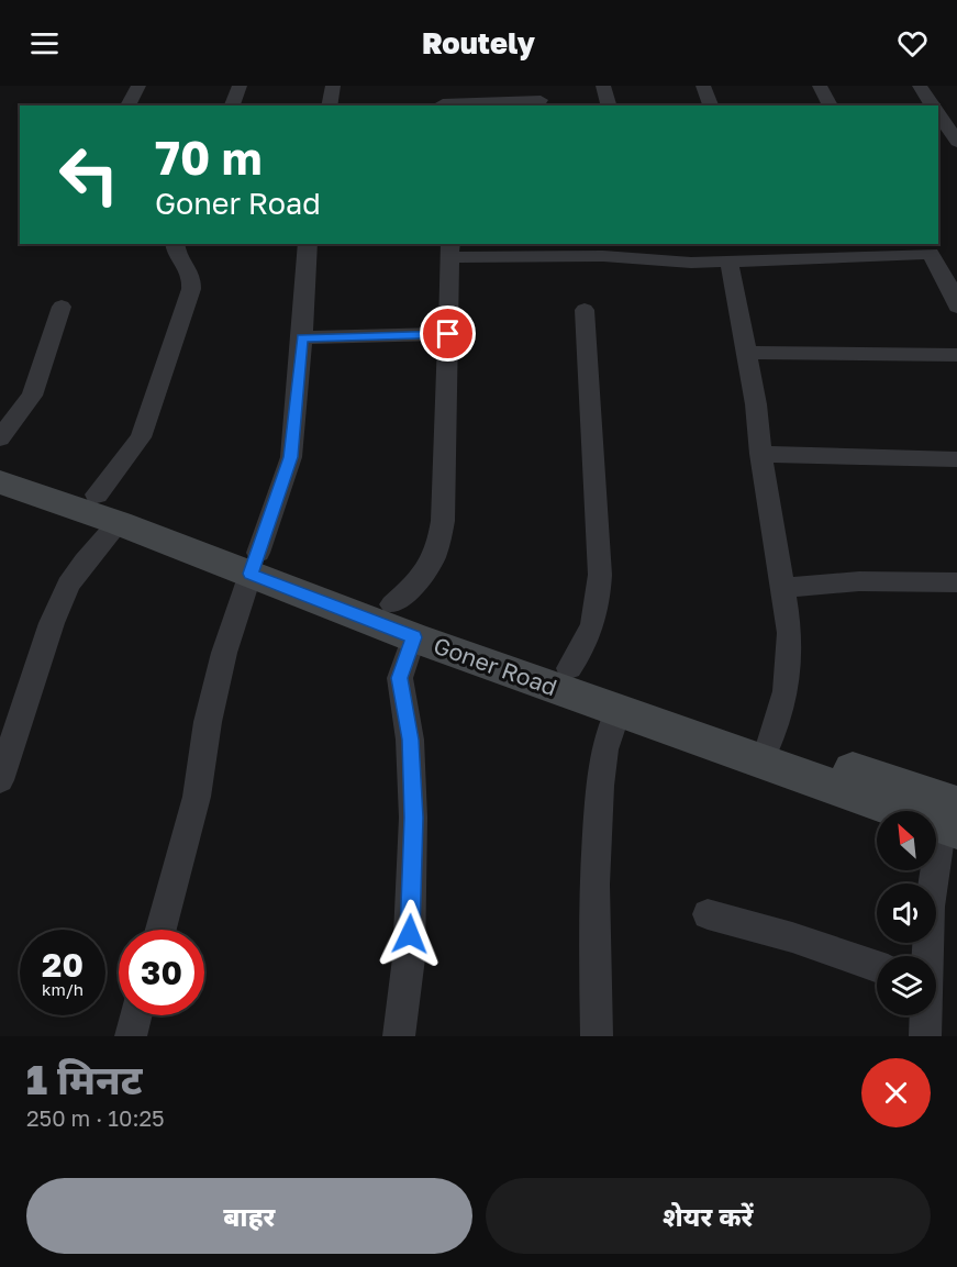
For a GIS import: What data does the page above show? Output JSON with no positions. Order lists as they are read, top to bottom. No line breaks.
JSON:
{"streets":{"street":["Goner Road"]},"north":"top left","page":{"header":"Routely","turn":["70 m","Goner Road"],"speed":"20 km/h","limit":"30","heading":["1 मिनट","250 m · 10:25"],"buttons":["बाहर","शेयर करें"]}}
